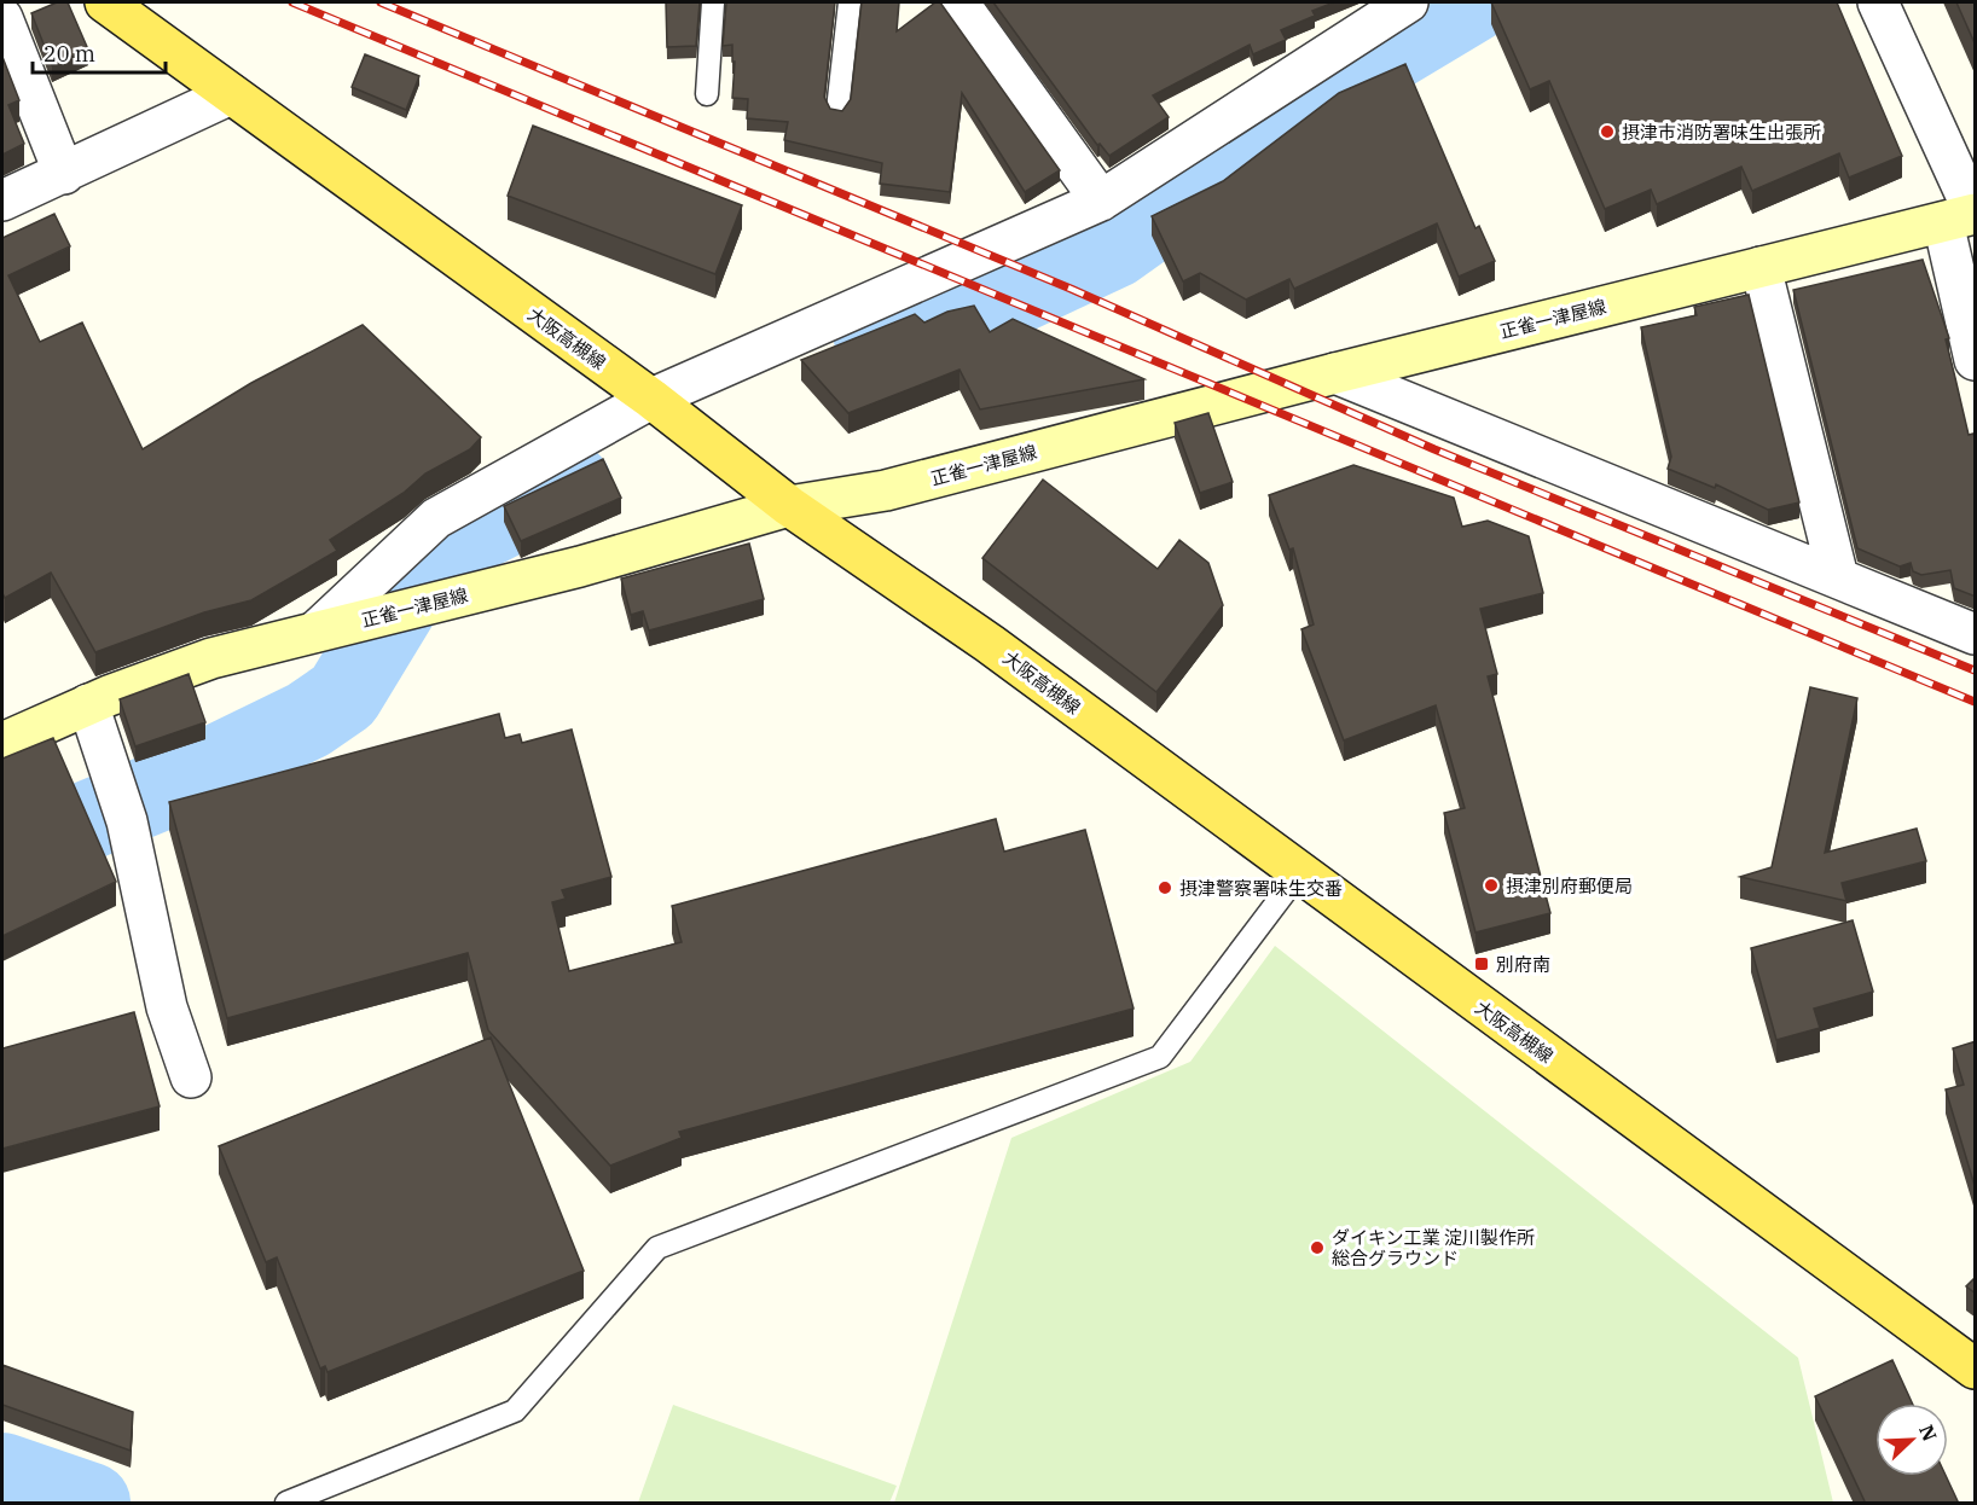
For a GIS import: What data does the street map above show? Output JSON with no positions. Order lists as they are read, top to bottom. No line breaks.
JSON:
{"streets":{"main road":["正雀一津屋線","大阪高槻線"]},"crossings":[["正雀一津屋線","大阪高槻線"]],"places":{"other":["摂津市消防署味生出張所","摂津別府郵便局","摂津警察署味生交番","ダイキン工業 淀川製作所 総合グラウンド"],"transit":["別府南"]},"scale_bar":"20 m","north":"top right"}
